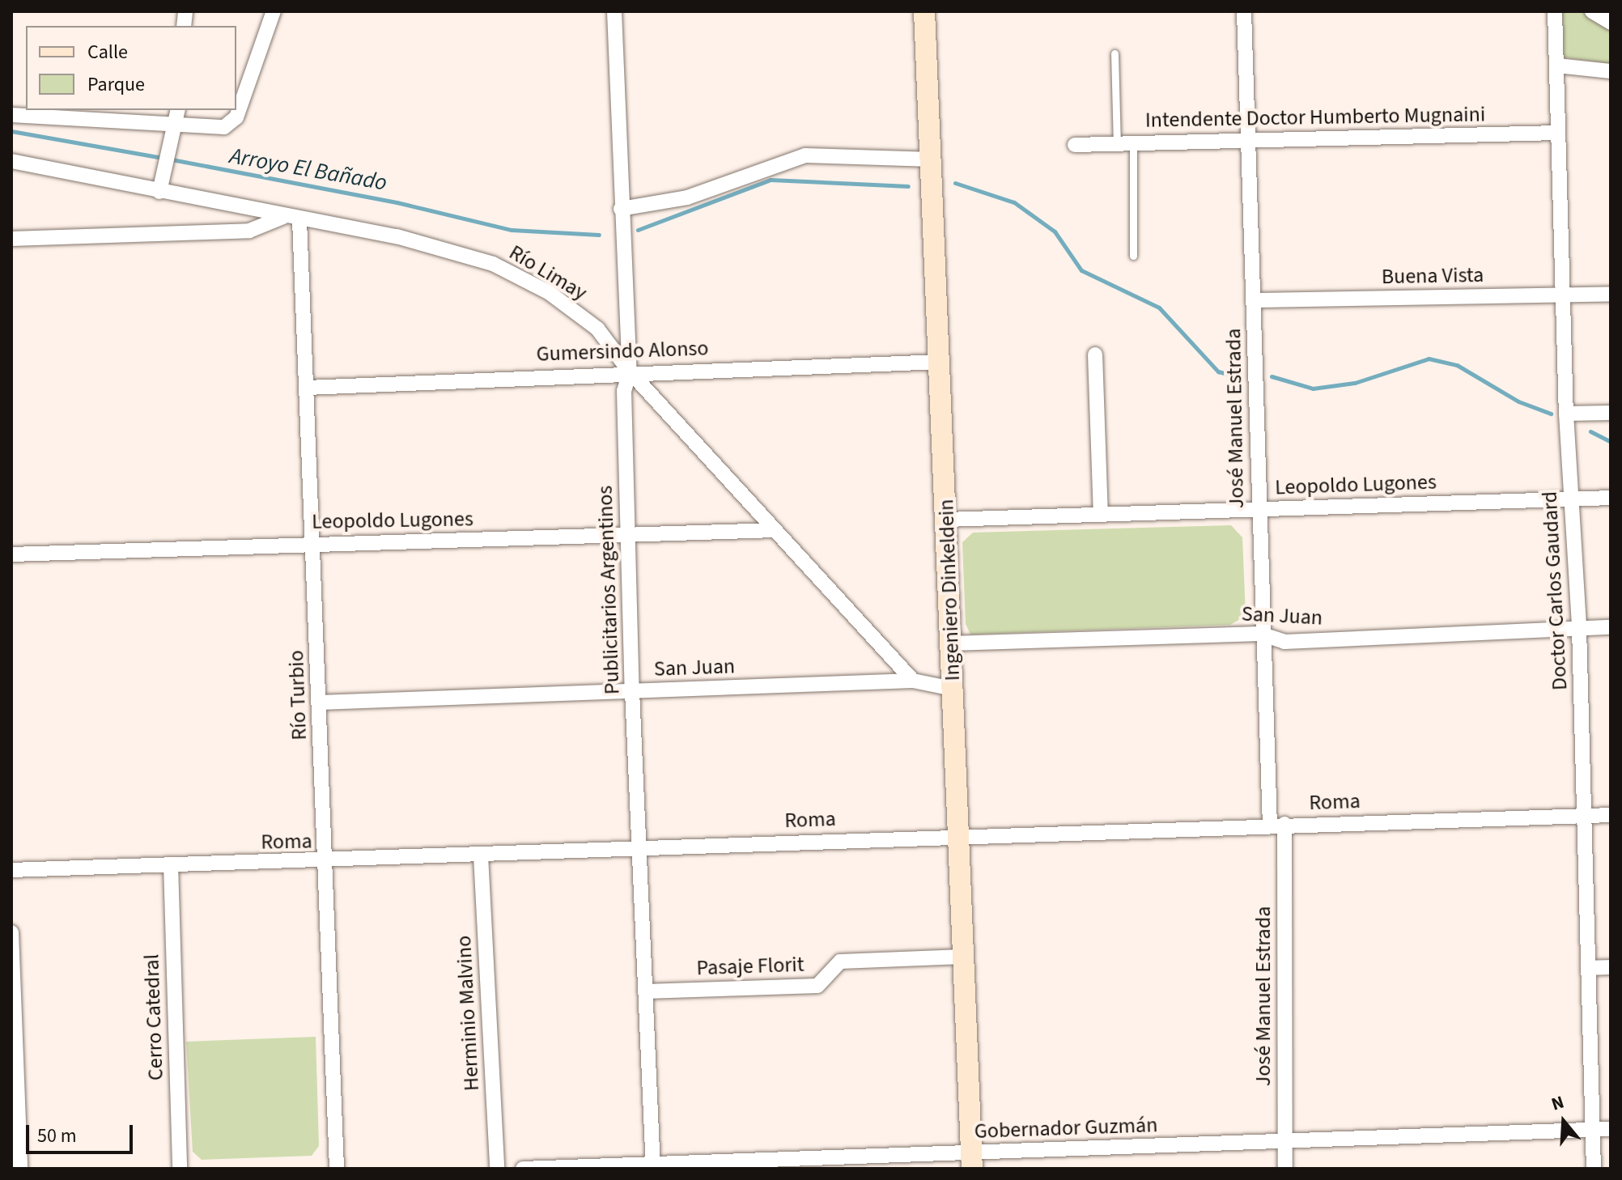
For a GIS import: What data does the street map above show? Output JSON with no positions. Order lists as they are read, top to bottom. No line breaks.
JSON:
{"streets":{"main road":["Ingeniero Dinkeldein"],"street":["Intendente Doctor Humberto Mugnaini","Río Limay","Buena Vista","Gumersindo Alonso","José Manuel Estrada","Leopoldo Lugones","Publicitarios Argentinos","Doctor Carlos Gaudard","San Juan","Río Turbio","Roma","Pasaje Florit","Herminio Malvino","Cerro Catedral","Gobernador Guzmán"]},"crossings":[["Intendente Doctor Humberto Mugnaini","José Manuel Estrada"],["Intendente Doctor Humberto Mugnaini","Doctor Carlos Gaudard"],["Río Limay","Gumersindo Alonso"],["Río Limay","Leopoldo Lugones"],["Río Limay","Publicitarios Argentinos"],["Río Limay","San Juan"],["Río Limay","Río Turbio"],["Buena Vista","José Manuel Estrada"],["Buena Vista","Doctor Carlos Gaudard"],["Gumersindo Alonso","Publicitarios Argentinos"],["Gumersindo Alonso","Ingeniero Dinkeldein"],["Gumersindo Alonso","Río Turbio"],["José Manuel Estrada","Leopoldo Lugones"],["José Manuel Estrada","San Juan"],["José Manuel Estrada","Roma"],["José Manuel Estrada","Gobernador Guzmán"],["Leopoldo Lugones","Publicitarios Argentinos"],["Leopoldo Lugones","Ingeniero Dinkeldein"],["Leopoldo Lugones","Doctor Carlos Gaudard"],["Leopoldo Lugones","Río Turbio"],["Publicitarios Argentinos","San Juan"],["Publicitarios Argentinos","Roma"],["Publicitarios Argentinos","Pasaje Florit"],["Publicitarios Argentinos","Gobernador Guzmán"],["Ingeniero Dinkeldein","San Juan"],["Ingeniero Dinkeldein","Roma"],["Ingeniero Dinkeldein","Pasaje Florit"],["Ingeniero Dinkeldein","Gobernador Guzmán"],["Doctor Carlos Gaudard","San Juan"],["Doctor Carlos Gaudard","Roma"],["Doctor Carlos Gaudard","Gobernador Guzmán"],["San Juan","Río Turbio"],["Río Turbio","Roma"],["Roma","Herminio Malvino"],["Roma","Cerro Catedral"]],"water":["Arroyo El Bañado"],"legend":["Calle","Parque"],"scale_bar":"50 m","north":"top"}
